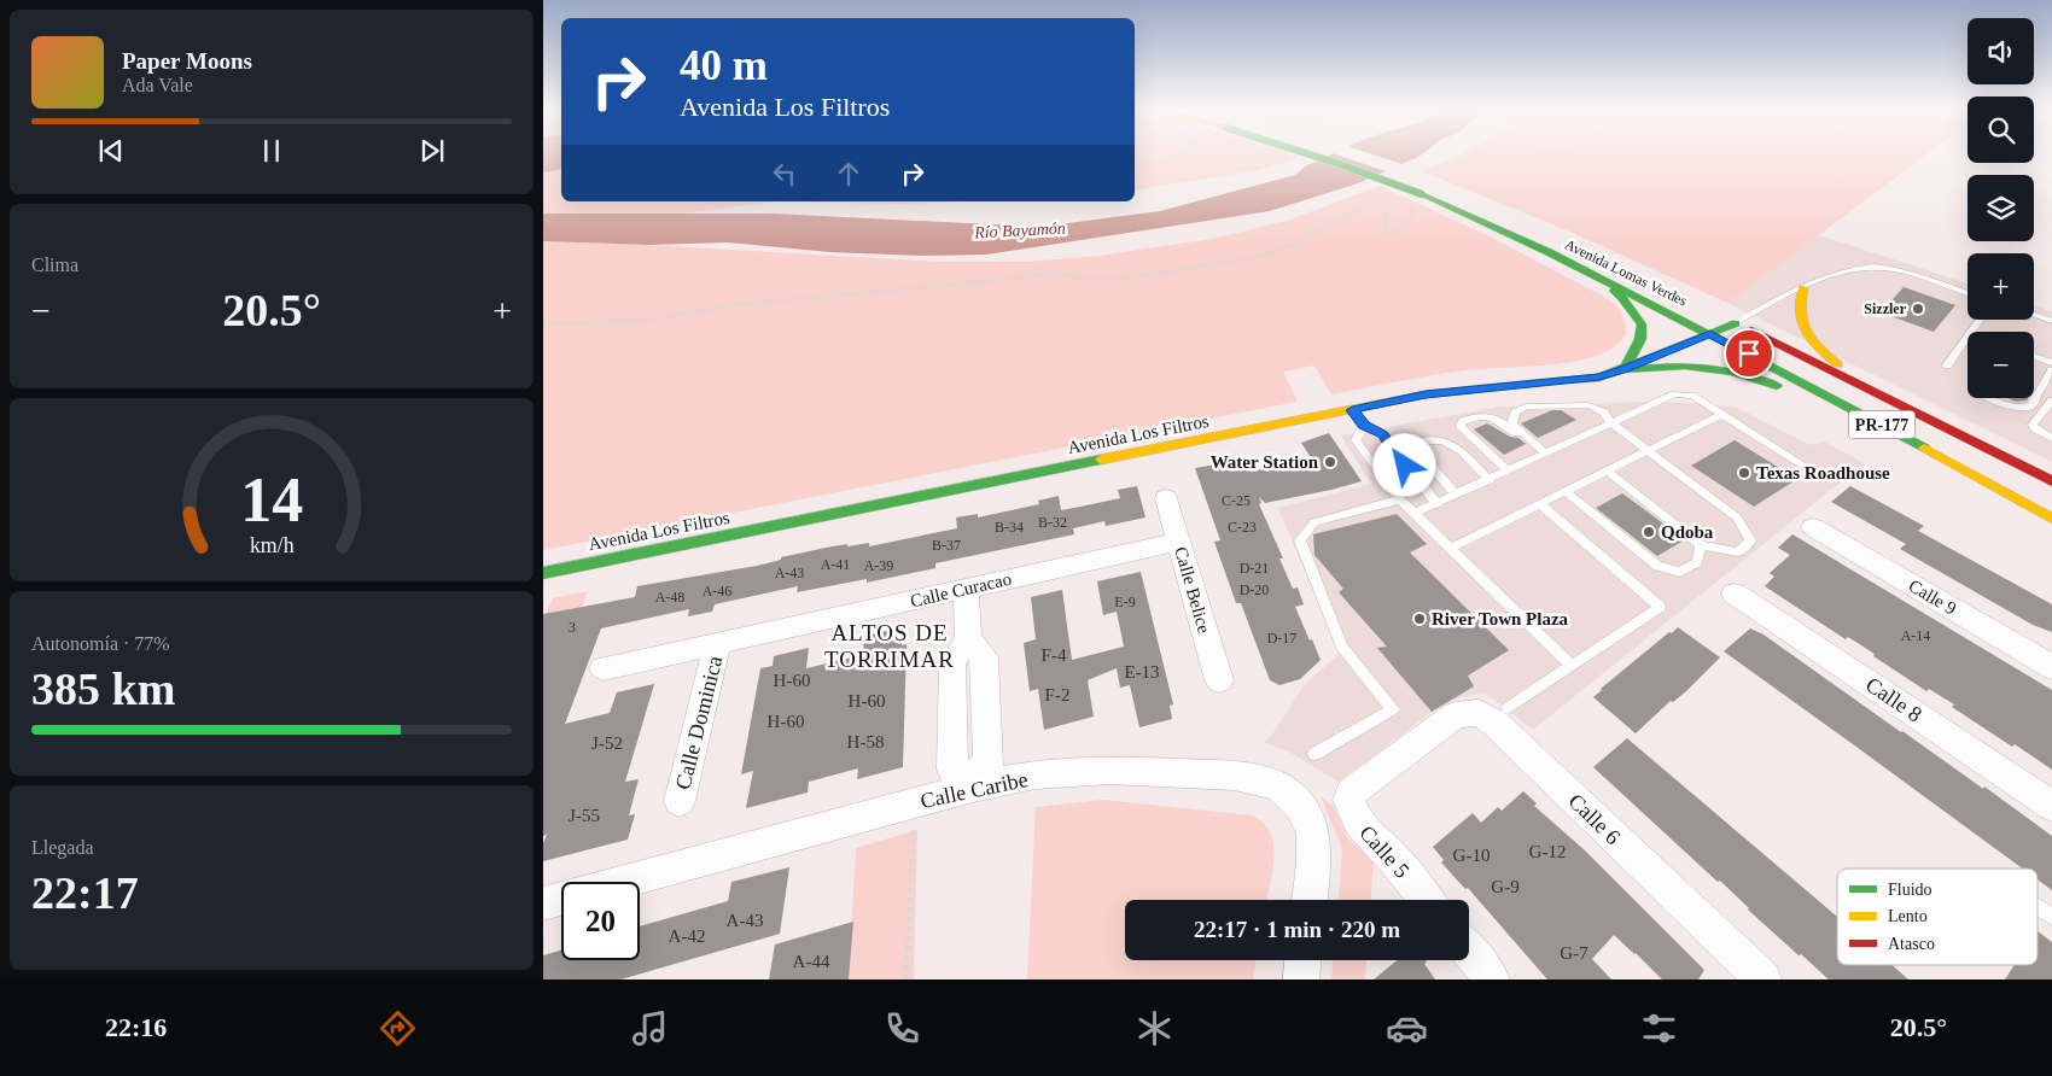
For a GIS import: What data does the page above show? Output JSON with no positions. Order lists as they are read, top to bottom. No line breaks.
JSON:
{"streets":{"main road":["Avenida Lomas Verdes","PR-177","Avenida Los Filtros"],"street":["Calle Curacao","Calle Belice","Calle 9","Calle 8","Calle Dominica","Calle Caribe","Calle 6","Calle 5"]},"crossings":[["Avenida Lomas Verdes","Avenida Los Filtros"],["PR-177","Avenida Los Filtros"],["Calle Curacao","Calle Belice"],["Calle Curacao","Calle Dominica"],["Calle 6","Calle 5"]],"districts":["ALTOS DE TORRIMAR"],"water":["Río Bayamón"],"places":["Sizzler","Water Station","Texas Roadhouse","Qdoba","River Town Plaza"],"house_numbers":["C-25","B-32","B-34","C-23","B-37","A-41","A-39","D-21","A-43","D-20","A-46","A-48","E-9","3","A-14","D-17","F-4","E-13","H-60","F-2","H-60","H-60","H-58","J-52","J-55","G-12","G-10","G-9","A-43","A-42","G-7","A-44"],"legend":["Fluido","Lento","Atasco"],"page":{"map_buttons":["+","−"],"turn":["40 m","Avenida Los Filtros"],"song":["Paper Moons","Ada Vale"],"tile":["Clima",["Autonomía · 77%","385 km"],["Llegada","22:17"]],"heat":["−","20.5°","+"],"limit":"20","trip":"22:17 · 1 min · 220 m","tabs":["22:16","20.5°"],"gauge":["14","km/h"]}}
